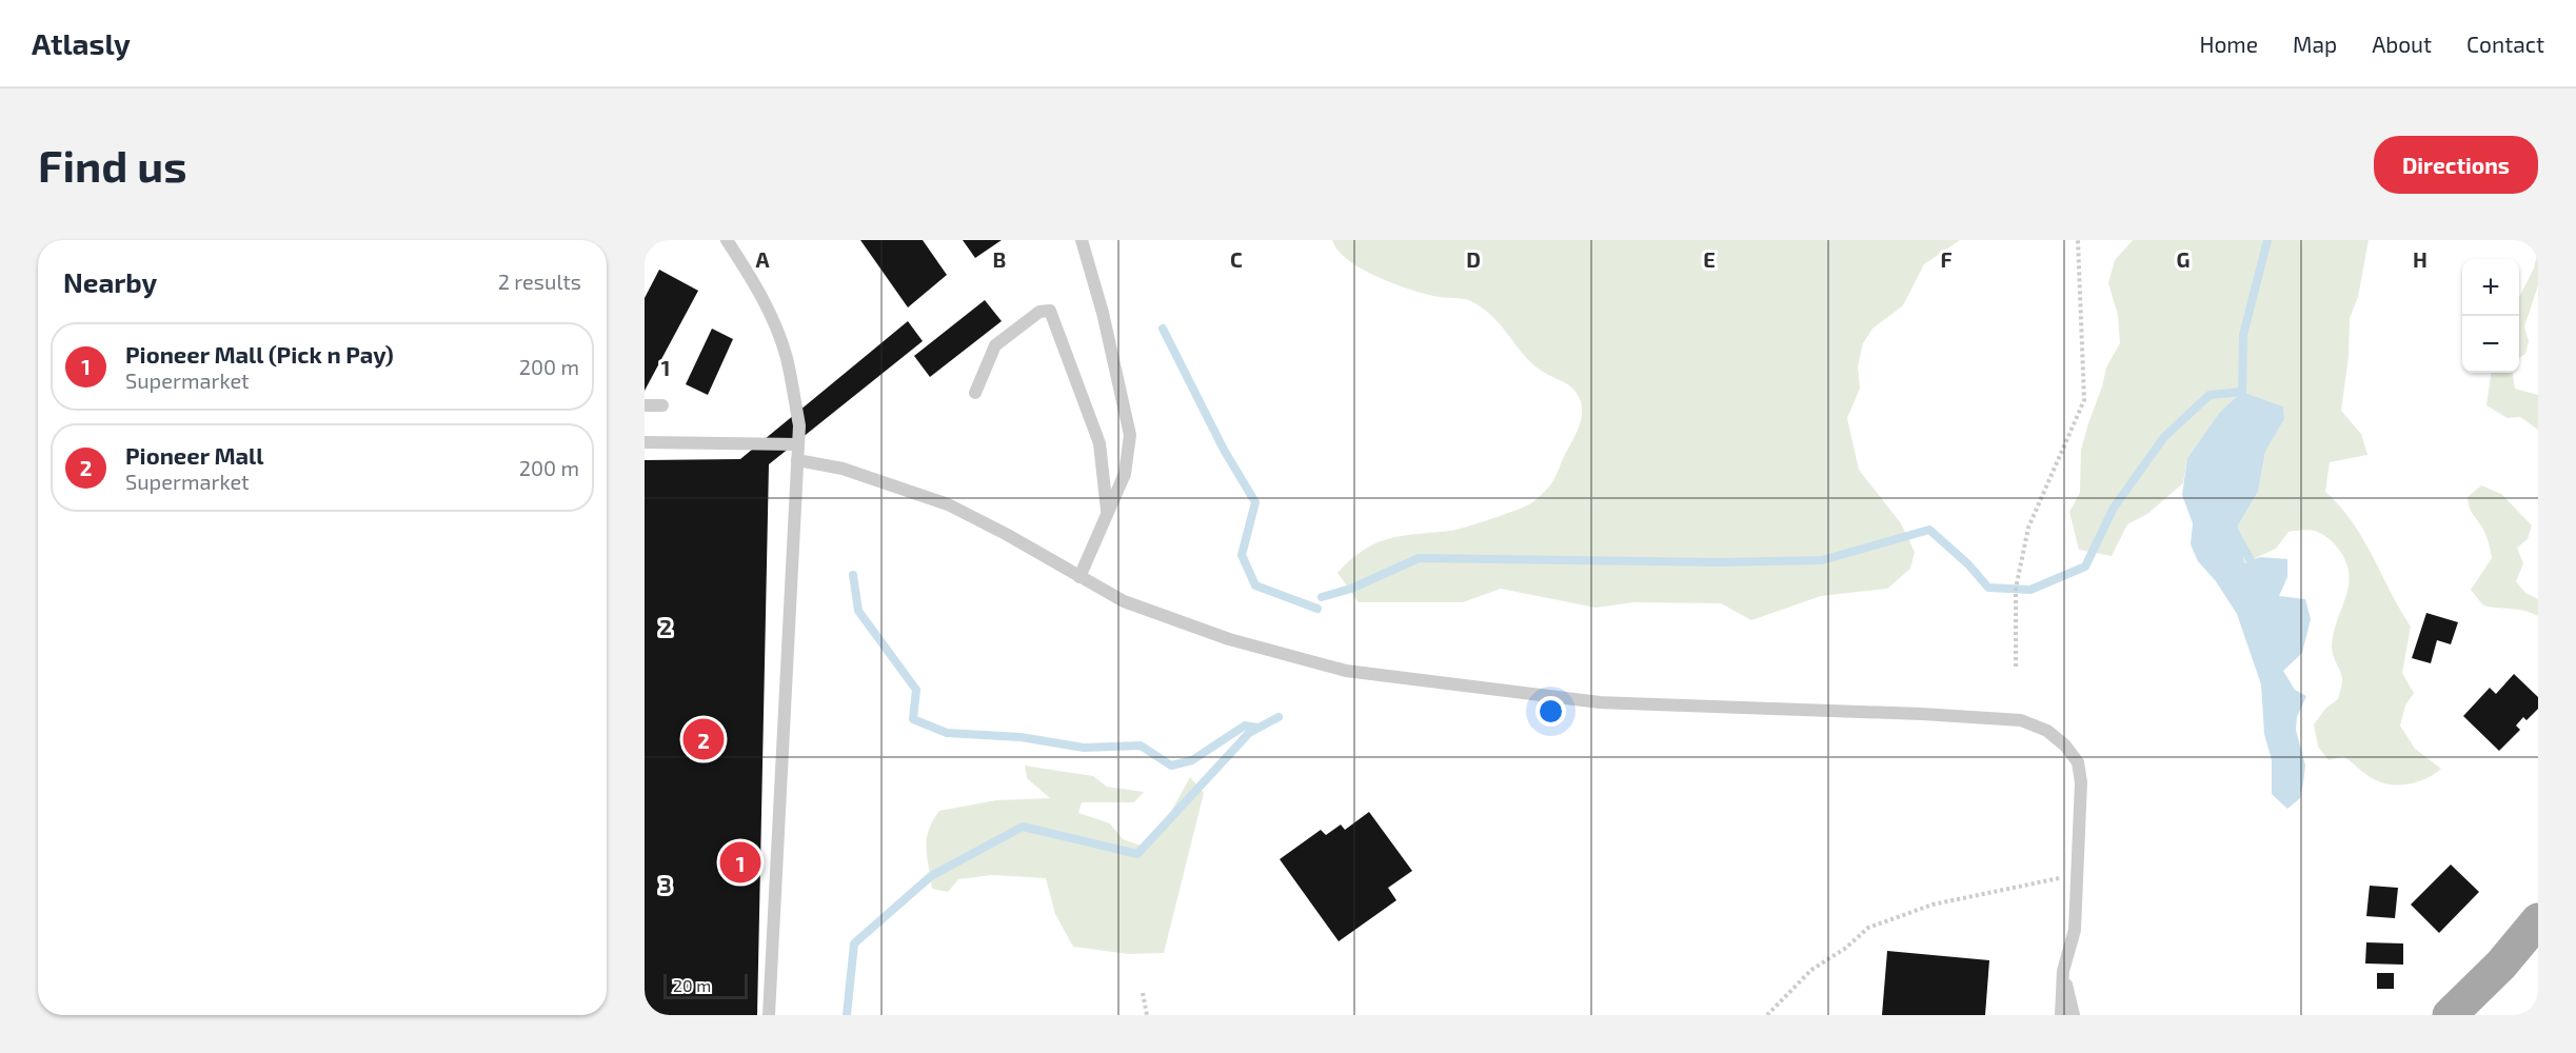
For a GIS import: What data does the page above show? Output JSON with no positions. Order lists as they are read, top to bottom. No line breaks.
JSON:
{"scale_bar":"20 m","page":{"header":"Atlasly","nav":["Home","Map","About","Contact"],"buttons":"Directions","title":"Find us","heading":["Nearby","2 results"],"map_buttons":["+","−"],"list":[{"mark":"1","name":"Pioneer Mall (Pick n Pay)","note":"Supermarket","value":"200 m"},{"mark":"2","name":"Pioneer Mall","note":"Supermarket","value":"200 m"}],"pins":["2","1"],"scale":"20 m"},"grid":{"columns":["A","B","C","D","E","F","G","H"],"rows":["1","2","3"]}}
